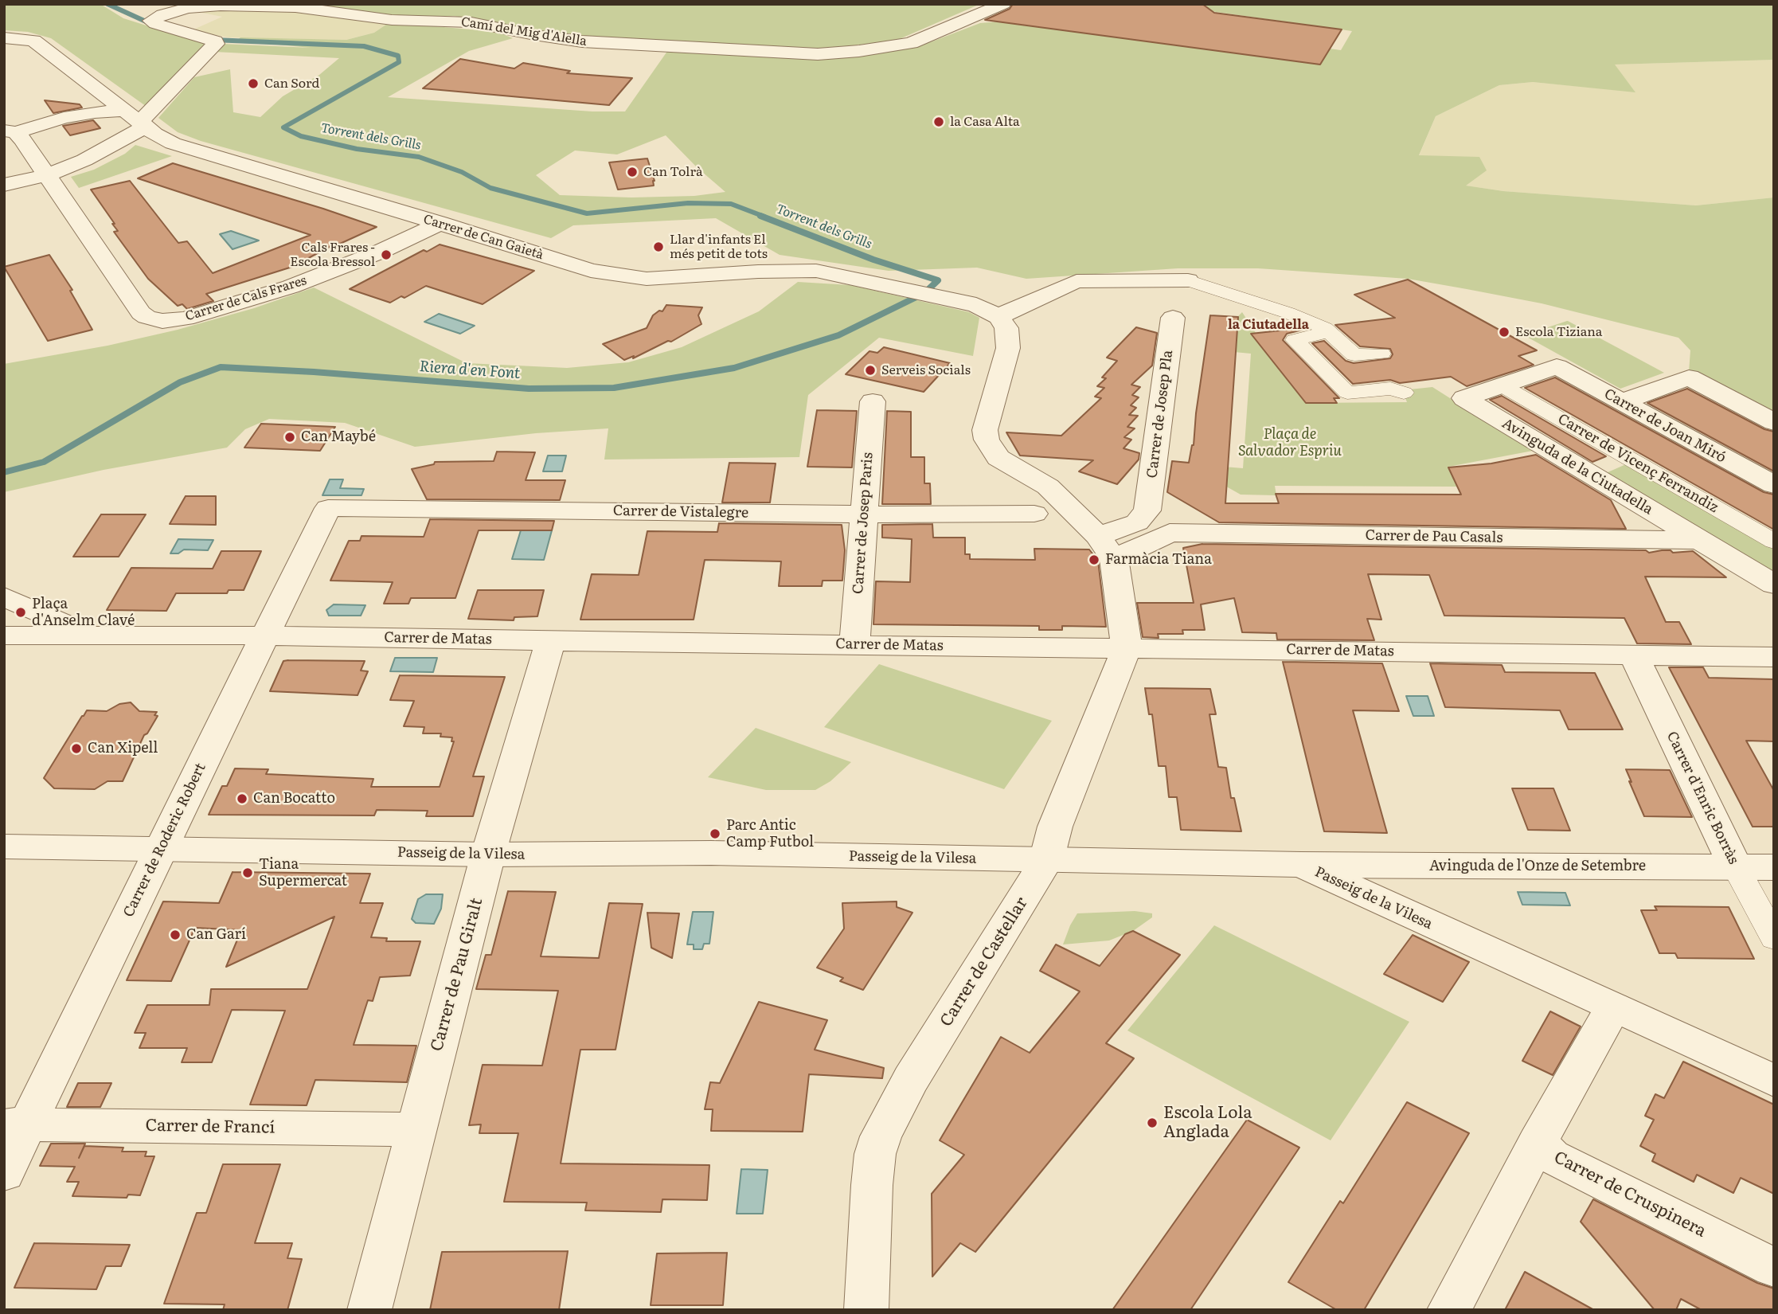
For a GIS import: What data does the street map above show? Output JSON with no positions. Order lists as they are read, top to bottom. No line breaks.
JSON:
{"streets":{"street":["Camí del Mig d'Alella","Carrer de Can Gaietà","Carrer de Cals Frares","Carrer de Josep Pla","Carrer de Joan Miró","Carrer de Vicenç Ferrandiz","Avinguda de la Ciutadella","Carrer de Vistalegre","Carrer de Josep Paris","Carrer de Pau Casals","Carrer de Matas","Carrer d'Enric Borràs","Carrer de Roderic Robert","Passeig de la Vilesa","Avinguda de l'Onze de Setembre","Carrer de Castellar","Carrer de Pau Giralt","Carrer de Francí","Carrer de Cruspinera"]},"crossings":[["Camí del Mig d'Alella","Carrer de Can Gaietà"],["Camí del Mig d'Alella","Carrer de Cals Frares"],["Carrer de Can Gaietà","Carrer de Cals Frares"],["Carrer de Josep Pla","Carrer de Pau Casals"],["Carrer de Joan Miró","Avinguda de la Ciutadella"],["Carrer de Vicenç Ferrandiz","Avinguda de la Ciutadella"],["Avinguda de la Ciutadella","Carrer de Pau Casals"],["Carrer de Vistalegre","Carrer de Josep Paris"],["Carrer de Vistalegre","Carrer de Roderic Robert"],["Carrer de Josep Paris","Carrer de Matas"],["Carrer de Matas","Carrer d'Enric Borràs"],["Carrer de Matas","Carrer de Roderic Robert"],["Carrer de Matas","Carrer de Castellar"],["Carrer de Matas","Carrer de Pau Giralt"],["Carrer d'Enric Borràs","Avinguda de l'Onze de Setembre"],["Carrer de Roderic Robert","Passeig de la Vilesa"],["Carrer de Roderic Robert","Carrer de Francí"],["Passeig de la Vilesa","Avinguda de l'Onze de Setembre"],["Passeig de la Vilesa","Carrer de Castellar"],["Passeig de la Vilesa","Carrer de Pau Giralt"],["Carrer de Pau Giralt","Carrer de Francí"]],"districts":["la Ciutadella"],"water":["Torrent dels Grills","Riera d'en Font"],"parks":["Plaça de Salvador Espriu"],"places":["Can Sord","la Casa Alta","Can Tolrà","Llar d'infants El més petit de tots","Cals Frares - Escola Bressol","Escola Tiziana","Serveis Socials","Can Maybé","Farmàcia Tiana","Plaça d'Anselm Clavé","Can Xipell","Can Bocatto","Parc Antic Camp Futbol","Tiana Supermercat","Can Garí","Escola Lola Anglada"]}
